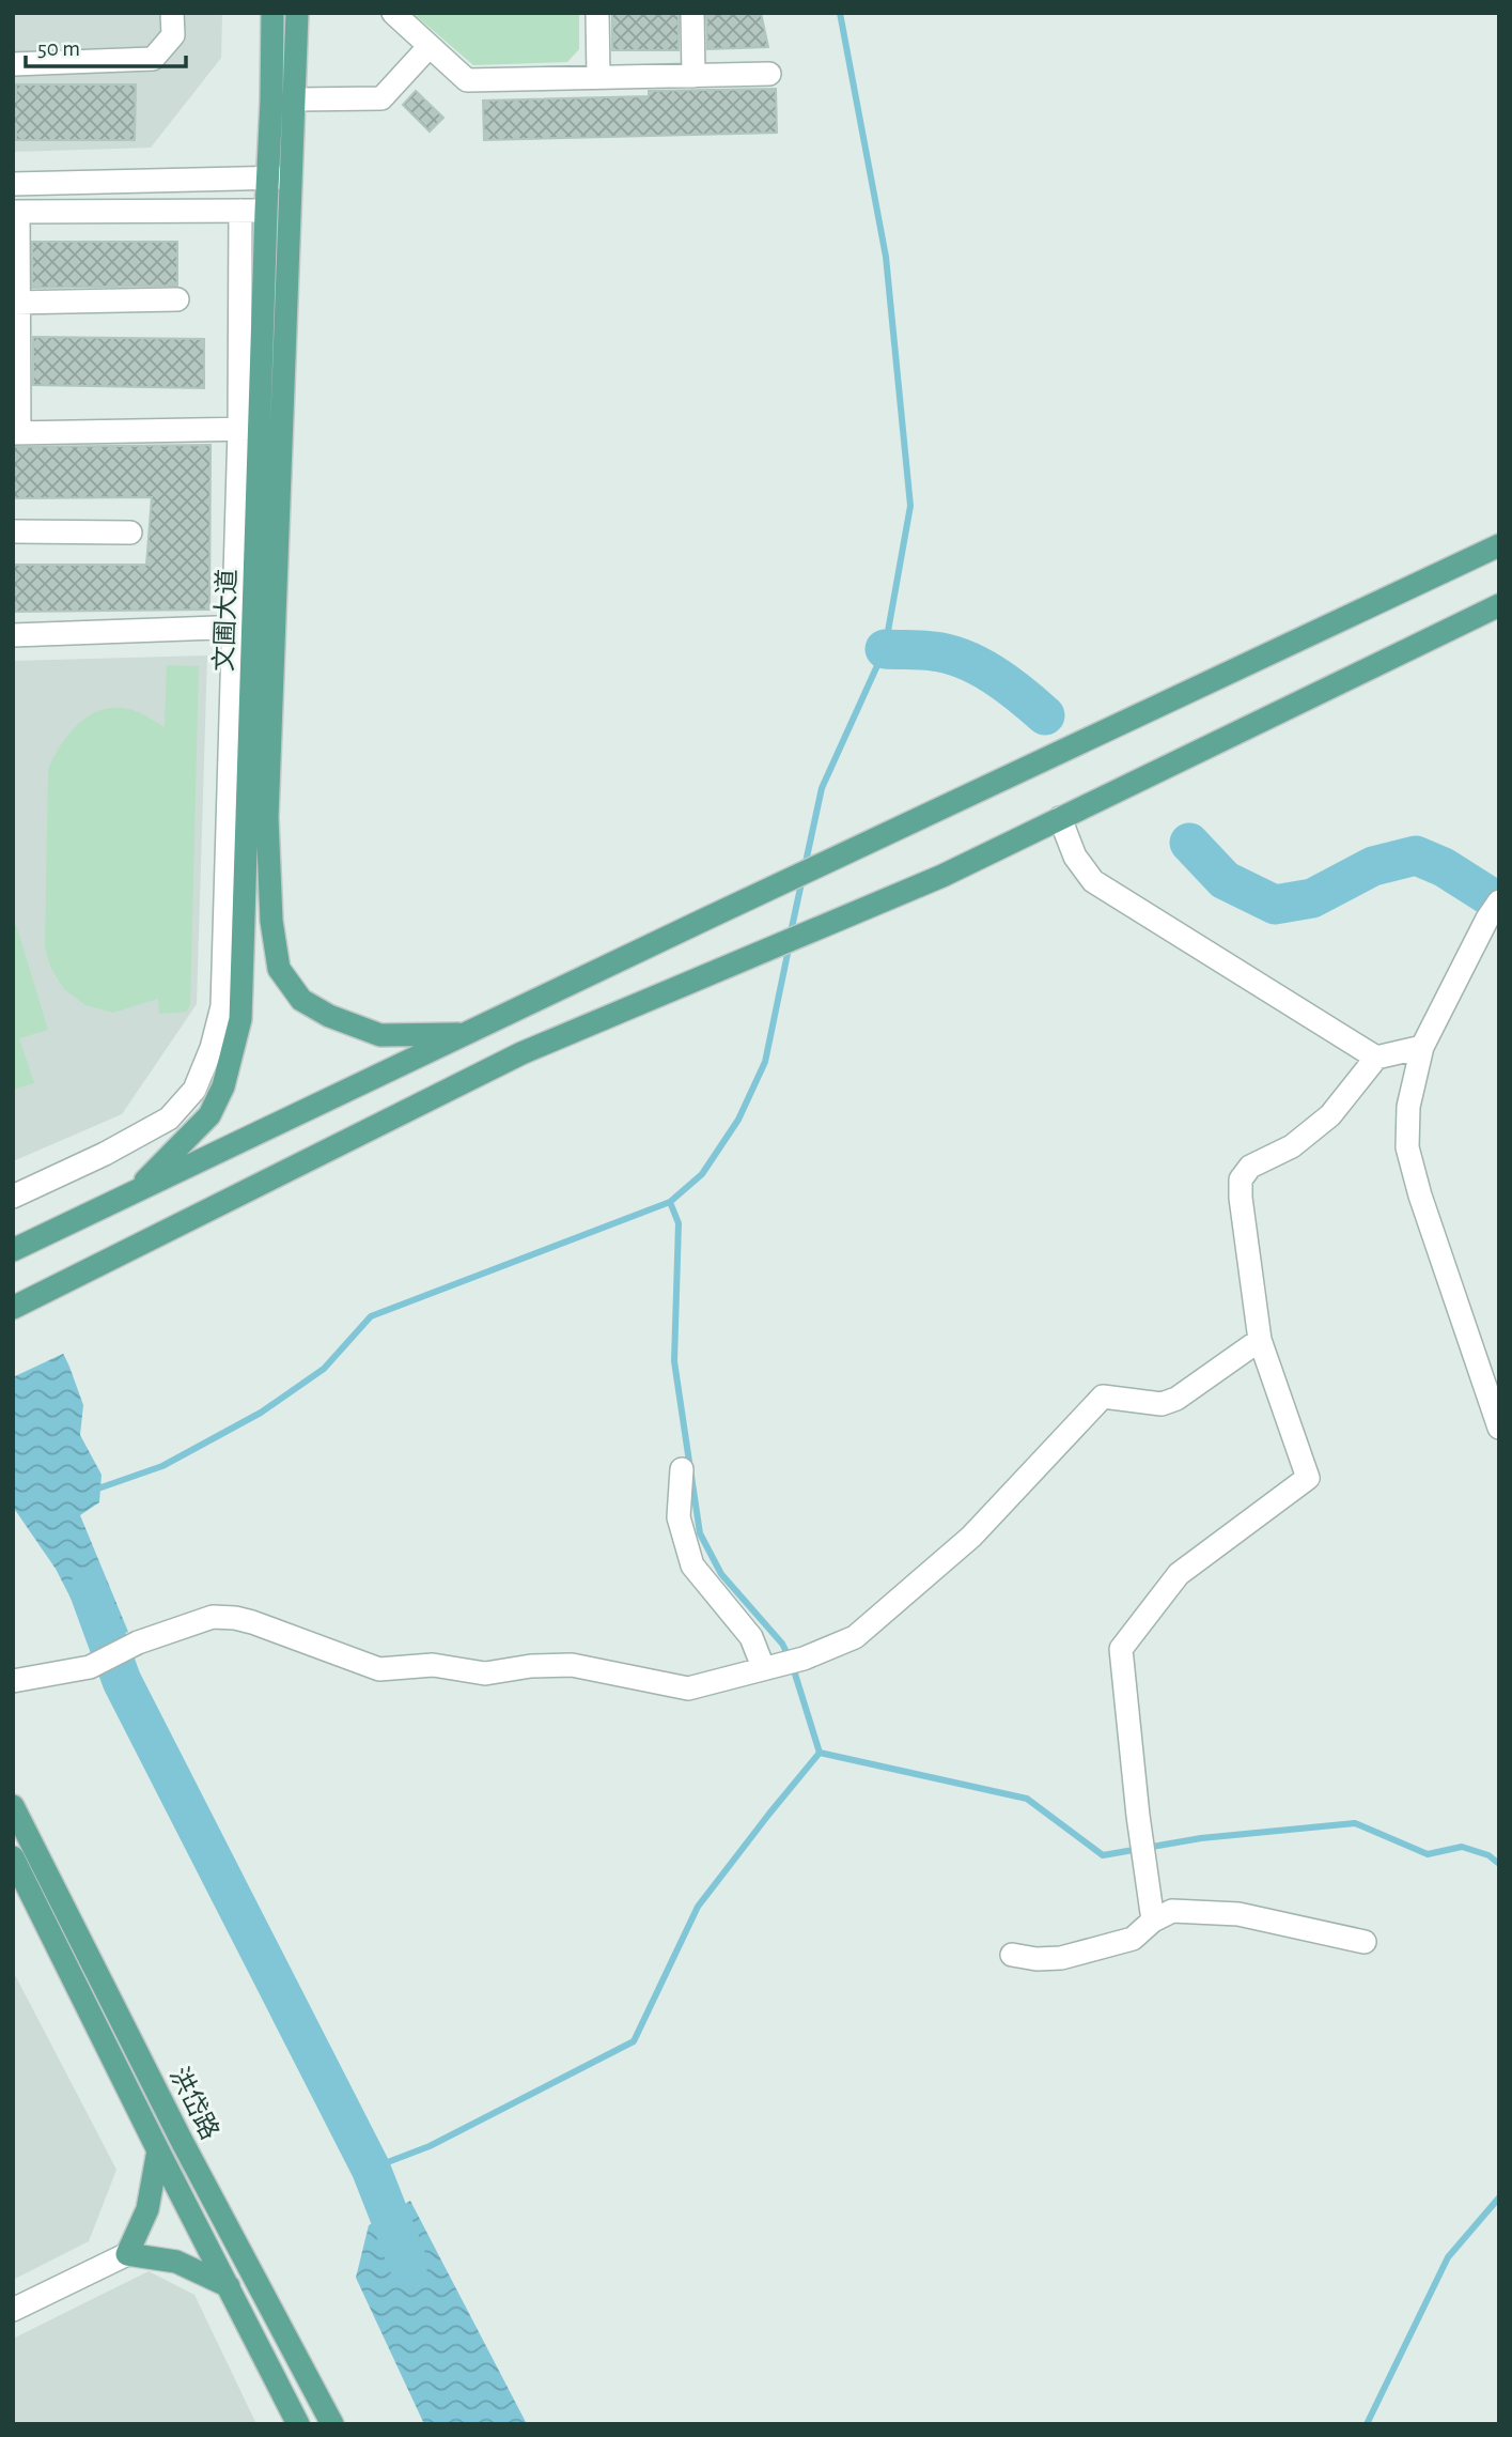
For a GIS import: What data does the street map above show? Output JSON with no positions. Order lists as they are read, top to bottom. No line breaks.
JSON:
{"streets":{"main road":["文圃大道","洪岱路"]},"scale_bar":"50 m"}
